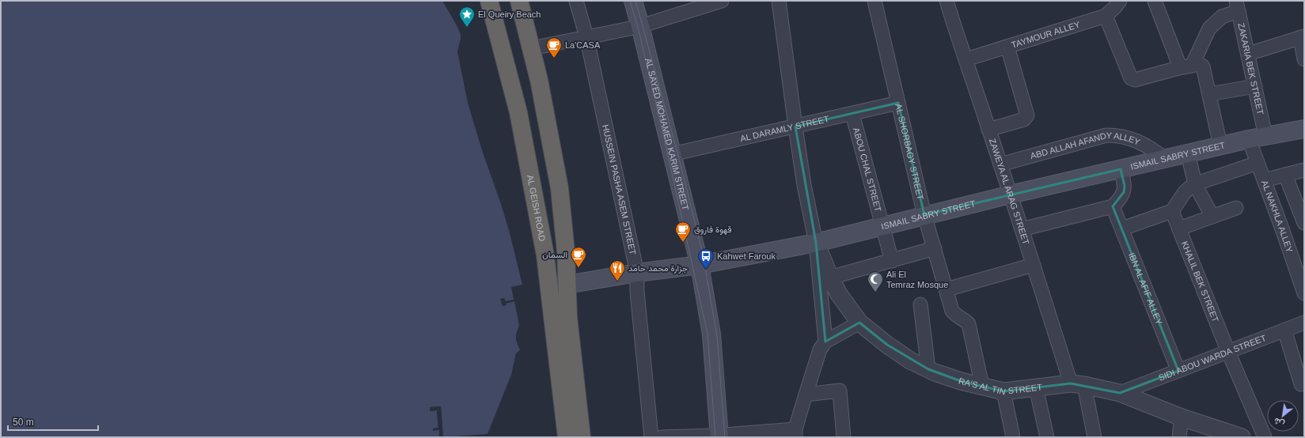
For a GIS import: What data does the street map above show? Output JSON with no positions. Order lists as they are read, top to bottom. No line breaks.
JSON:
{"streets":{"highway":["AL GEISH ROAD"],"main road":["AL SAYED MOHAMED KARIM STREET","ISMAIL SABRY STREET"],"street":["TAYMOUR ALLEY","ZAKARIA BEK STREET","AL DARAMLY STREET","ABD ALLAH AFANDY ALLEY","AL SHORBAGY STREET","ABOU CHAL STREET","HUSSEIN PASHA ASEM STREET","ZAWEYA AL ARAG STREET","AL NAKHLA ALLEY","KHALIL BEK STREET","IBN AL AFIF ALLEY","SIDI ABOU WARDA STREET","RA'S AL TIN STREET"]},"crossings":[["TAYMOUR ALLEY","ZAWEYA AL ARAG STREET"],["ZAKARIA BEK STREET","ISMAIL SABRY STREET"],["AL DARAMLY STREET","AL SAYED MOHAMED KARIM STREET"],["AL DARAMLY STREET","AL SHORBAGY STREET"],["AL DARAMLY STREET","ABOU CHAL STREET"],["AL SAYED MOHAMED KARIM STREET","ISMAIL SABRY STREET"],["ABD ALLAH AFANDY ALLEY","ISMAIL SABRY STREET"],["ABD ALLAH AFANDY ALLEY","ZAWEYA AL ARAG STREET"],["AL SHORBAGY STREET","ISMAIL SABRY STREET"],["AL SHORBAGY STREET","RA'S AL TIN STREET"],["ISMAIL SABRY STREET","ABOU CHAL STREET"],["ISMAIL SABRY STREET","HUSSEIN PASHA ASEM STREET"],["ISMAIL SABRY STREET","ZAWEYA AL ARAG STREET"],["ISMAIL SABRY STREET","AL GEISH ROAD"],["ISMAIL SABRY STREET","AL NAKHLA ALLEY"],["ISMAIL SABRY STREET","RA'S AL TIN STREET"],["ZAWEYA AL ARAG STREET","RA'S AL TIN STREET"],["KHALIL BEK STREET","SIDI ABOU WARDA STREET"],["IBN AL AFIF ALLEY","SIDI ABOU WARDA STREET"],["SIDI ABOU WARDA STREET","RA'S AL TIN STREET"]],"places":{"place":["El Queiry Beach"],"cafe":["La'CASA","قهوة فاروق","السمان"],"bus stop":["Kahwet Farouk"],"restaurant":["جزارة محمد حامد"],"mosque":["Ali El Temraz Mosque"]},"scale_bar":"50 m","north":"bottom left"}
